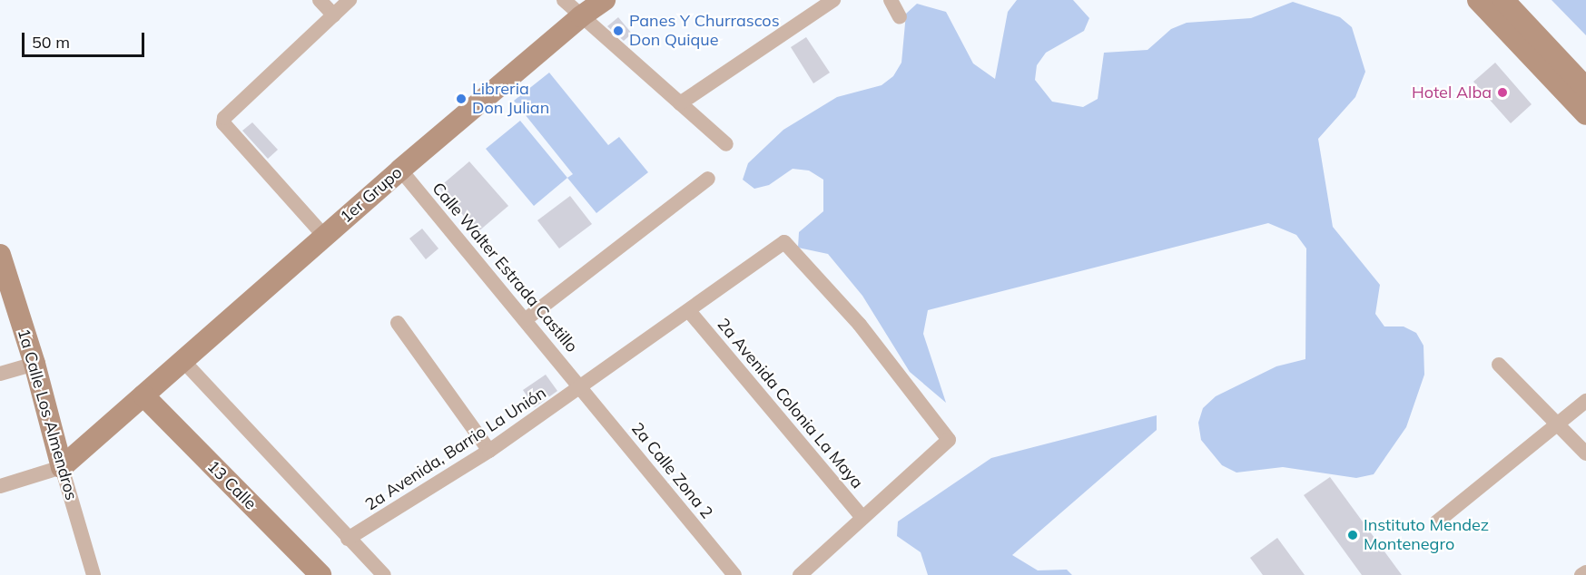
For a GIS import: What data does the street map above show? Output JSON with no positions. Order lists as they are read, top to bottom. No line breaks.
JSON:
{"streets":{"street":["1er Grupo","Calle Walter Estrada Castillo","2a Avenida Colonia La Maya","1a Calle Los Almendros","2a Avenida, Barrio La Unión","2a Calle Zona 2","13 Calle"]},"crossings":[["1er Grupo","Calle Walter Estrada Castillo"],["1er Grupo","1a Calle Los Almendros"],["1er Grupo","13 Calle"],["Calle Walter Estrada Castillo","2a Avenida, Barrio La Unión"],["Calle Walter Estrada Castillo","2a Calle Zona 2"],["2a Avenida Colonia La Maya","2a Avenida, Barrio La Unión"],["2a Avenida, Barrio La Unión","2a Calle Zona 2"]],"places":["Panes Y Churrascos Don Quique","Hotel Alba","Libreria Don Julian","Instituto Mendez Montenegro"],"scale_bar":"50 m"}
